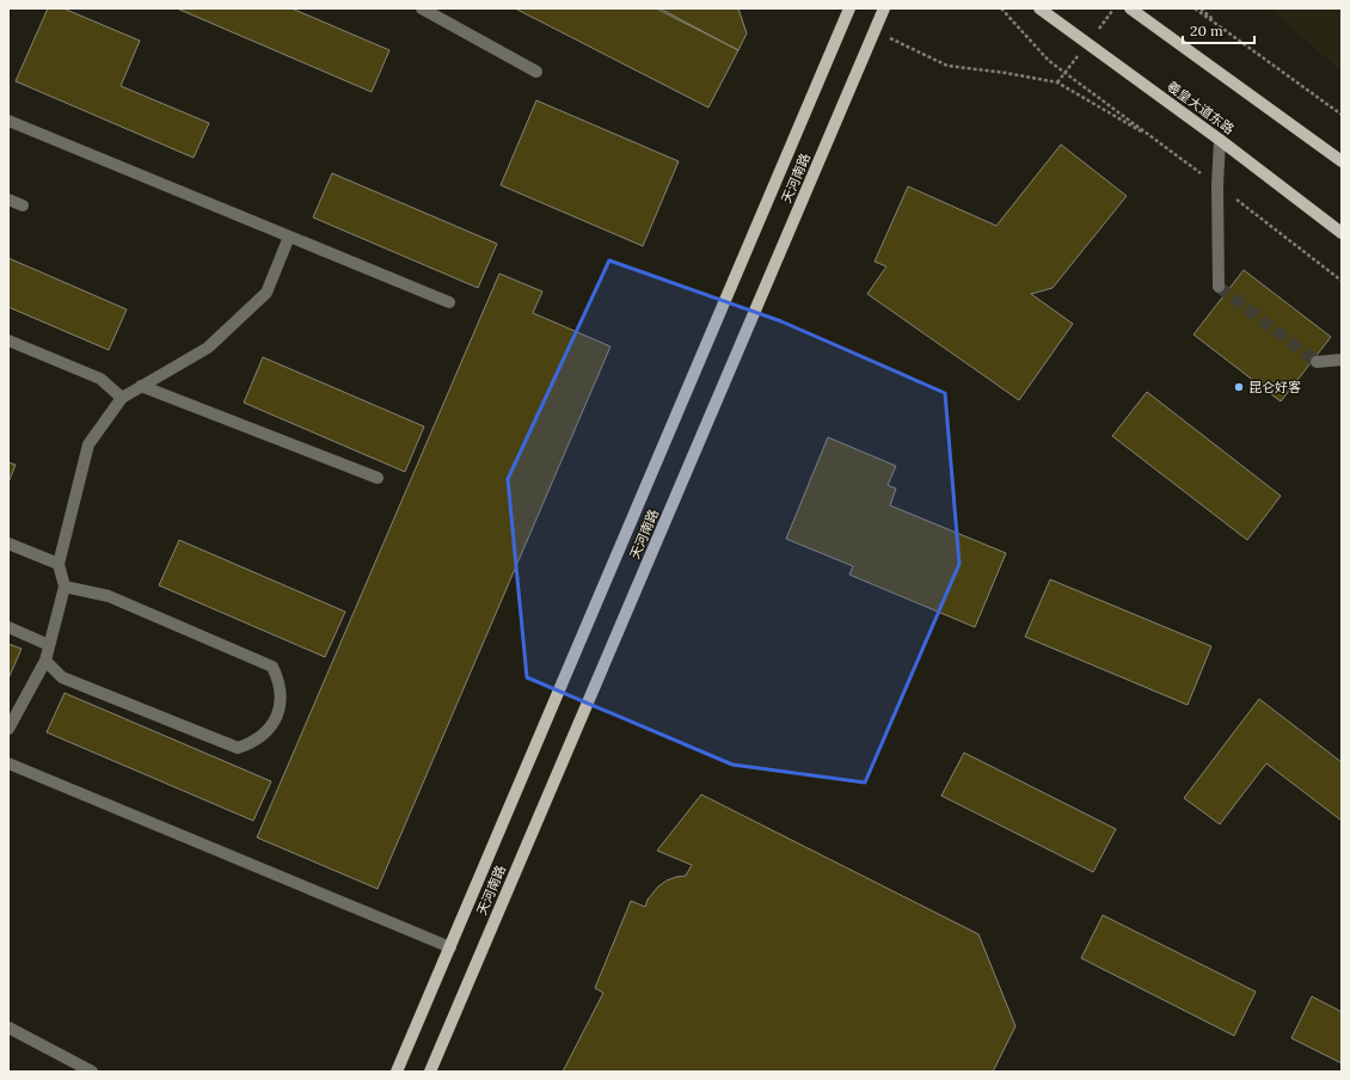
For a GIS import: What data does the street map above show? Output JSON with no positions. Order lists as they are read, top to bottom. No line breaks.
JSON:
{"streets":{"main road":["羲皇大道东路","天河南路"]},"places":["昆仑好客"],"scale_bar":"20 m"}
